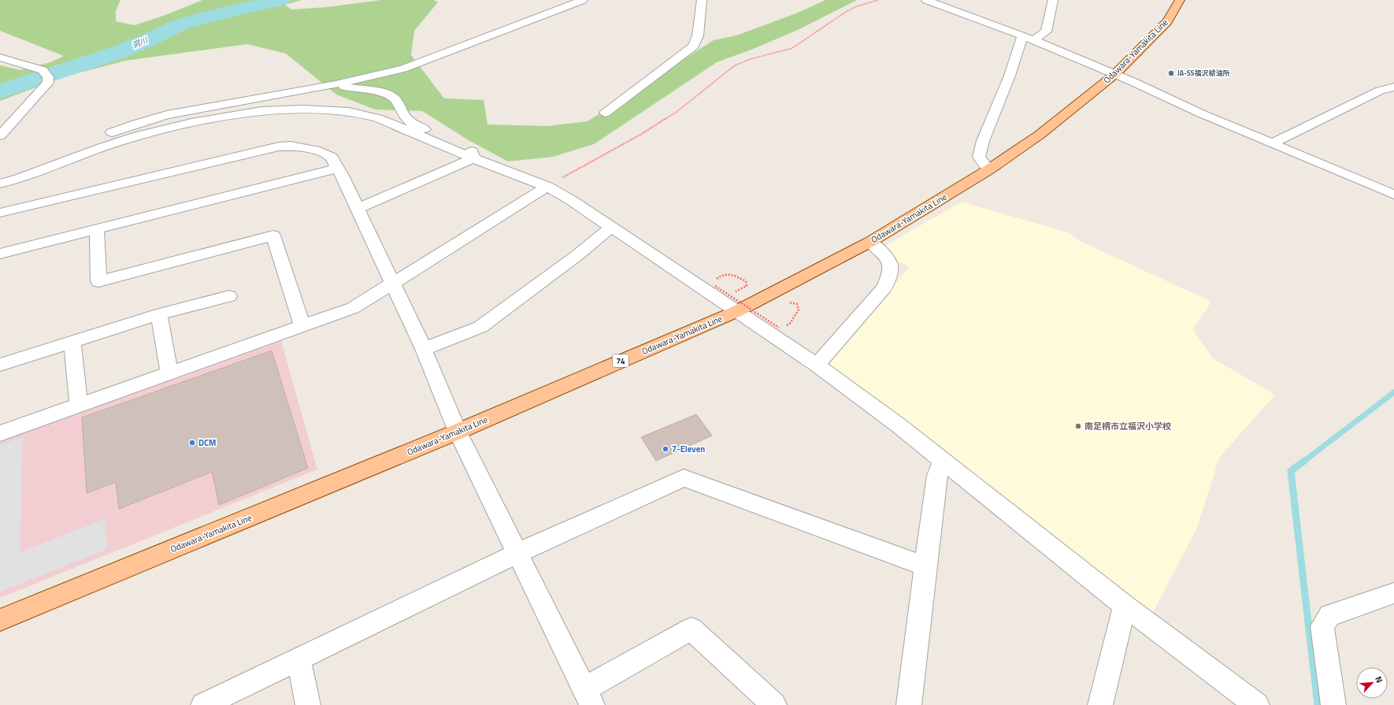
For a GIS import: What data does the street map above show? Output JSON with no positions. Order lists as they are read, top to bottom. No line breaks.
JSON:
{"streets":{"main road":["Odawara-Yamakita Line","74"]},"water":["洞川"],"places":["JA-SS福沢給油所","南足柄市立福沢小学校","DCM","7-Eleven"],"north":"top right"}
